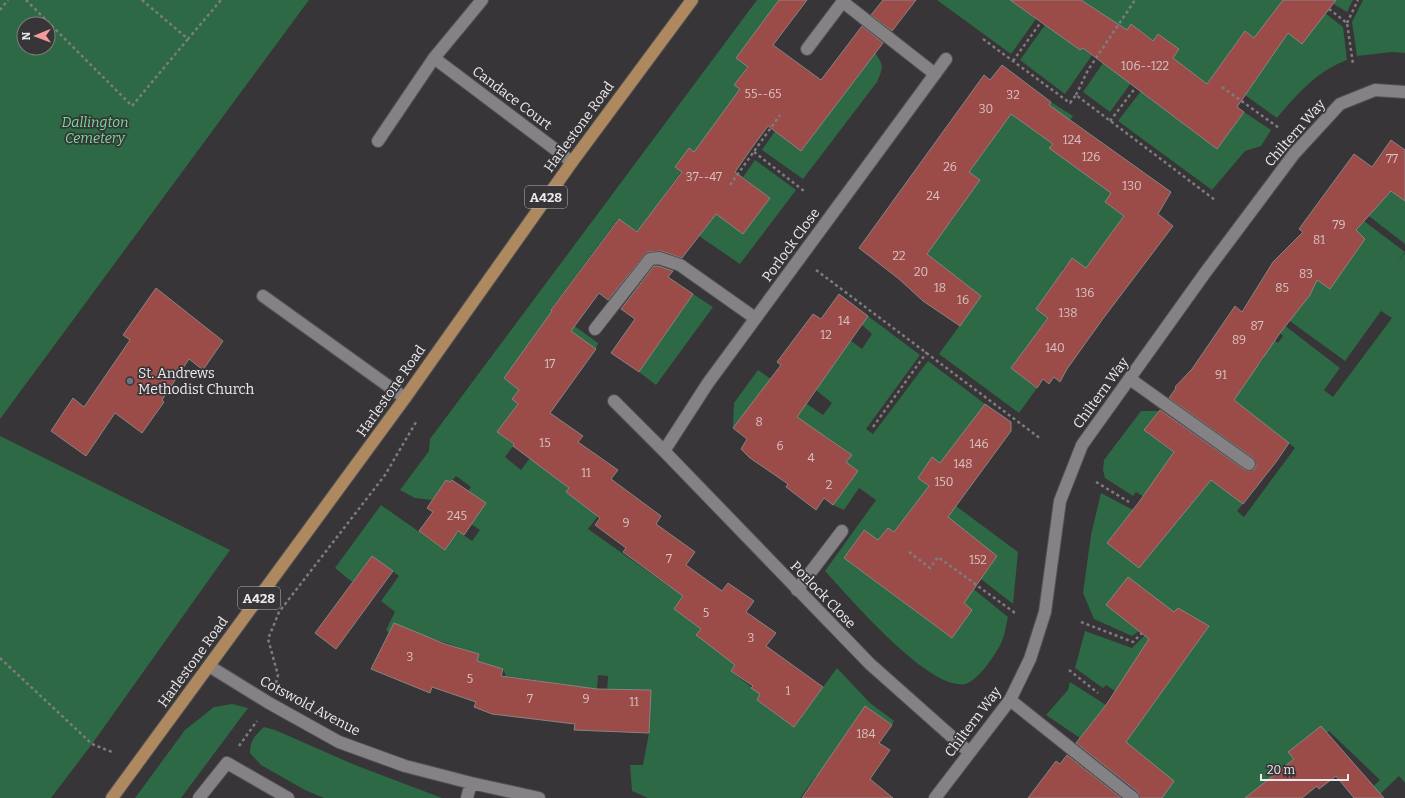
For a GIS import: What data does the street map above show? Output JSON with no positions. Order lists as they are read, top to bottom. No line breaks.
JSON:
{"streets":{"main road":["Harlestone Road","A428"],"street":["Candace Court","Chiltern Way","Porlock Close","Cotswold Avenue"]},"crossings":[["Candace Court","Harlestone Road"],["Harlestone Road","Cotswold Avenue"],["Chiltern Way","Porlock Close"]],"parks":["Dallington Cemetery"],"places":["St. Andrews Methodist Church"],"house_numbers":["106--122","55--65","32","30","124","126","77","26","37--47","130","24","79","81","22","20","83","18","85","136","16","138","14","87","12","89","140","17","91","8","15","146","6","4","148","11","150","2","245","9","7","152","5","3","3","5","1","7","9","11","184"],"scale_bar":"20 m","north":"left"}
